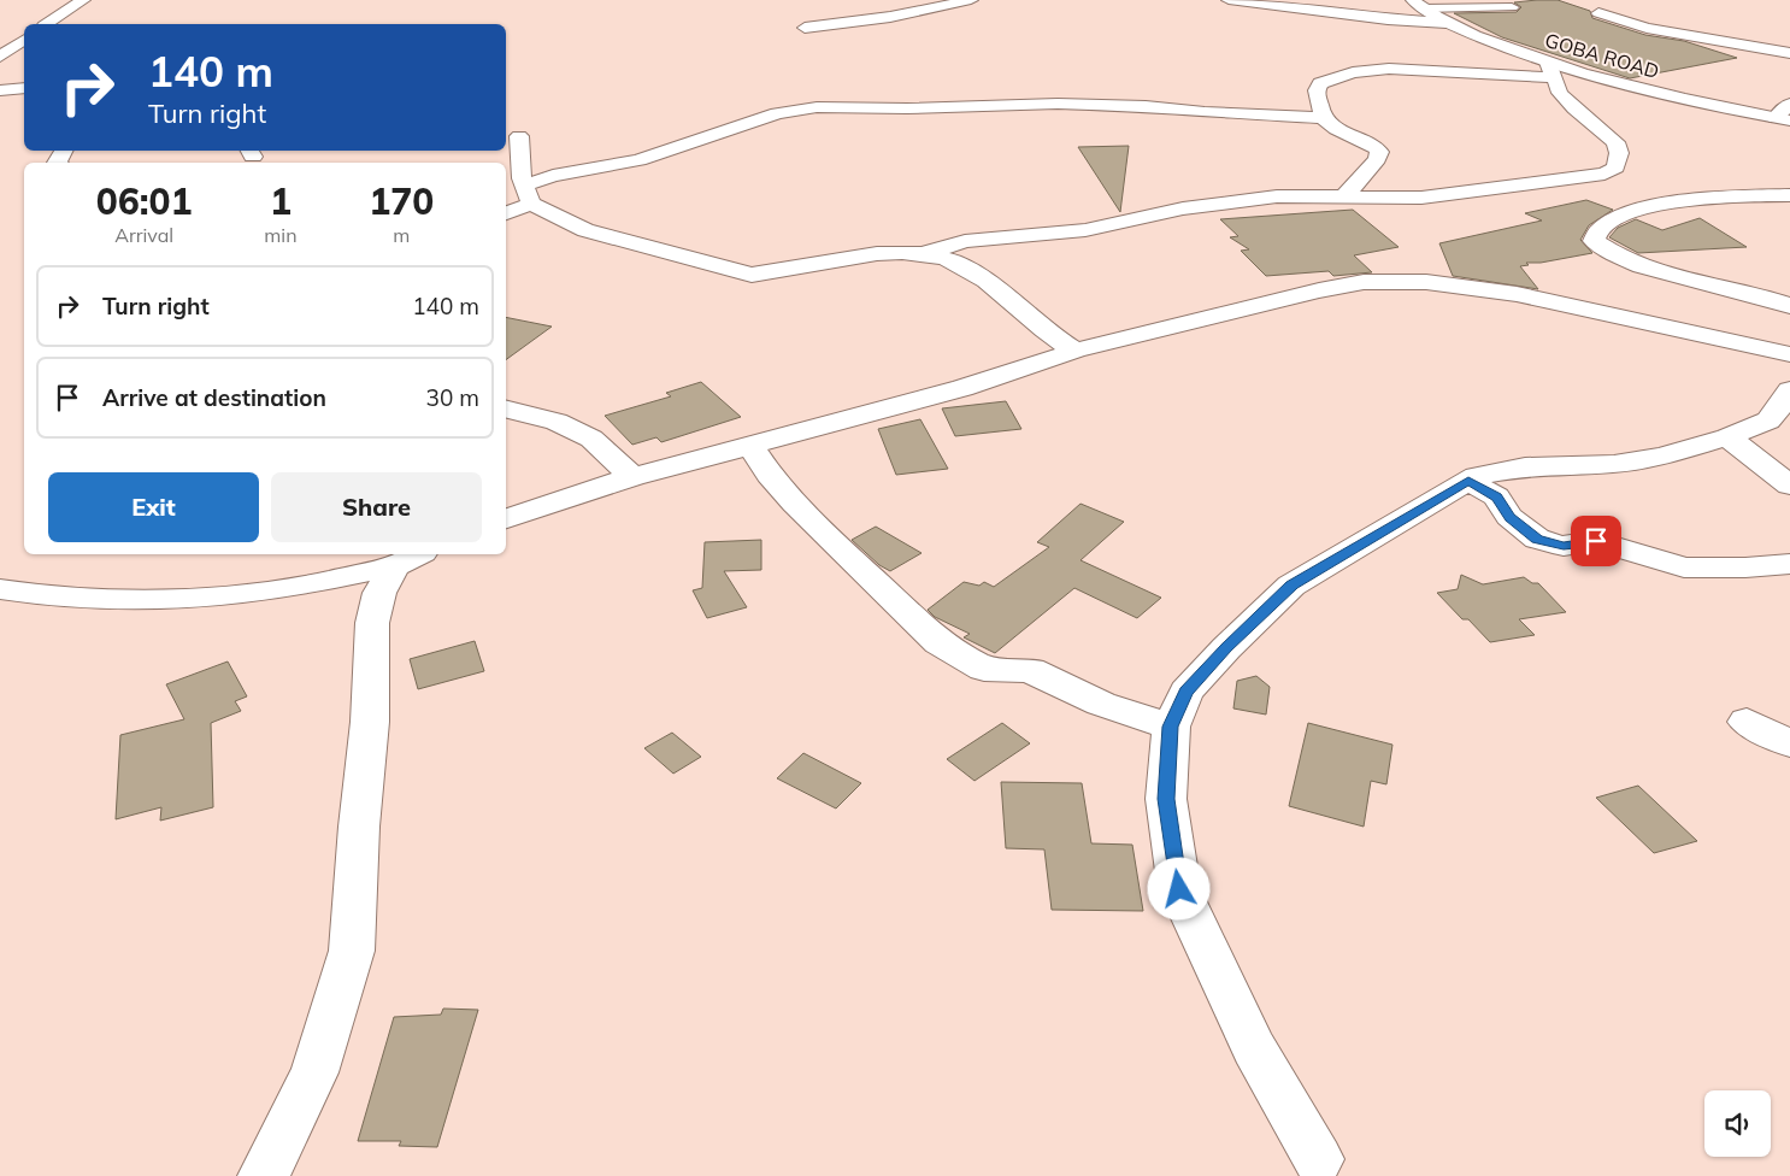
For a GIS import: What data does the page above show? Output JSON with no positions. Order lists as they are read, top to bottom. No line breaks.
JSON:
{"streets":{"street":["GOBA ROAD"]},"page":{"turn":["140 m","Turn right"],"eta":["06:01","Arrival","1","min","170","m"],"list":[{"name":"Turn right","value":"140 m"},{"name":"Arrive at destination","value":"30 m"}],"buttons":["Exit","Share"]}}
